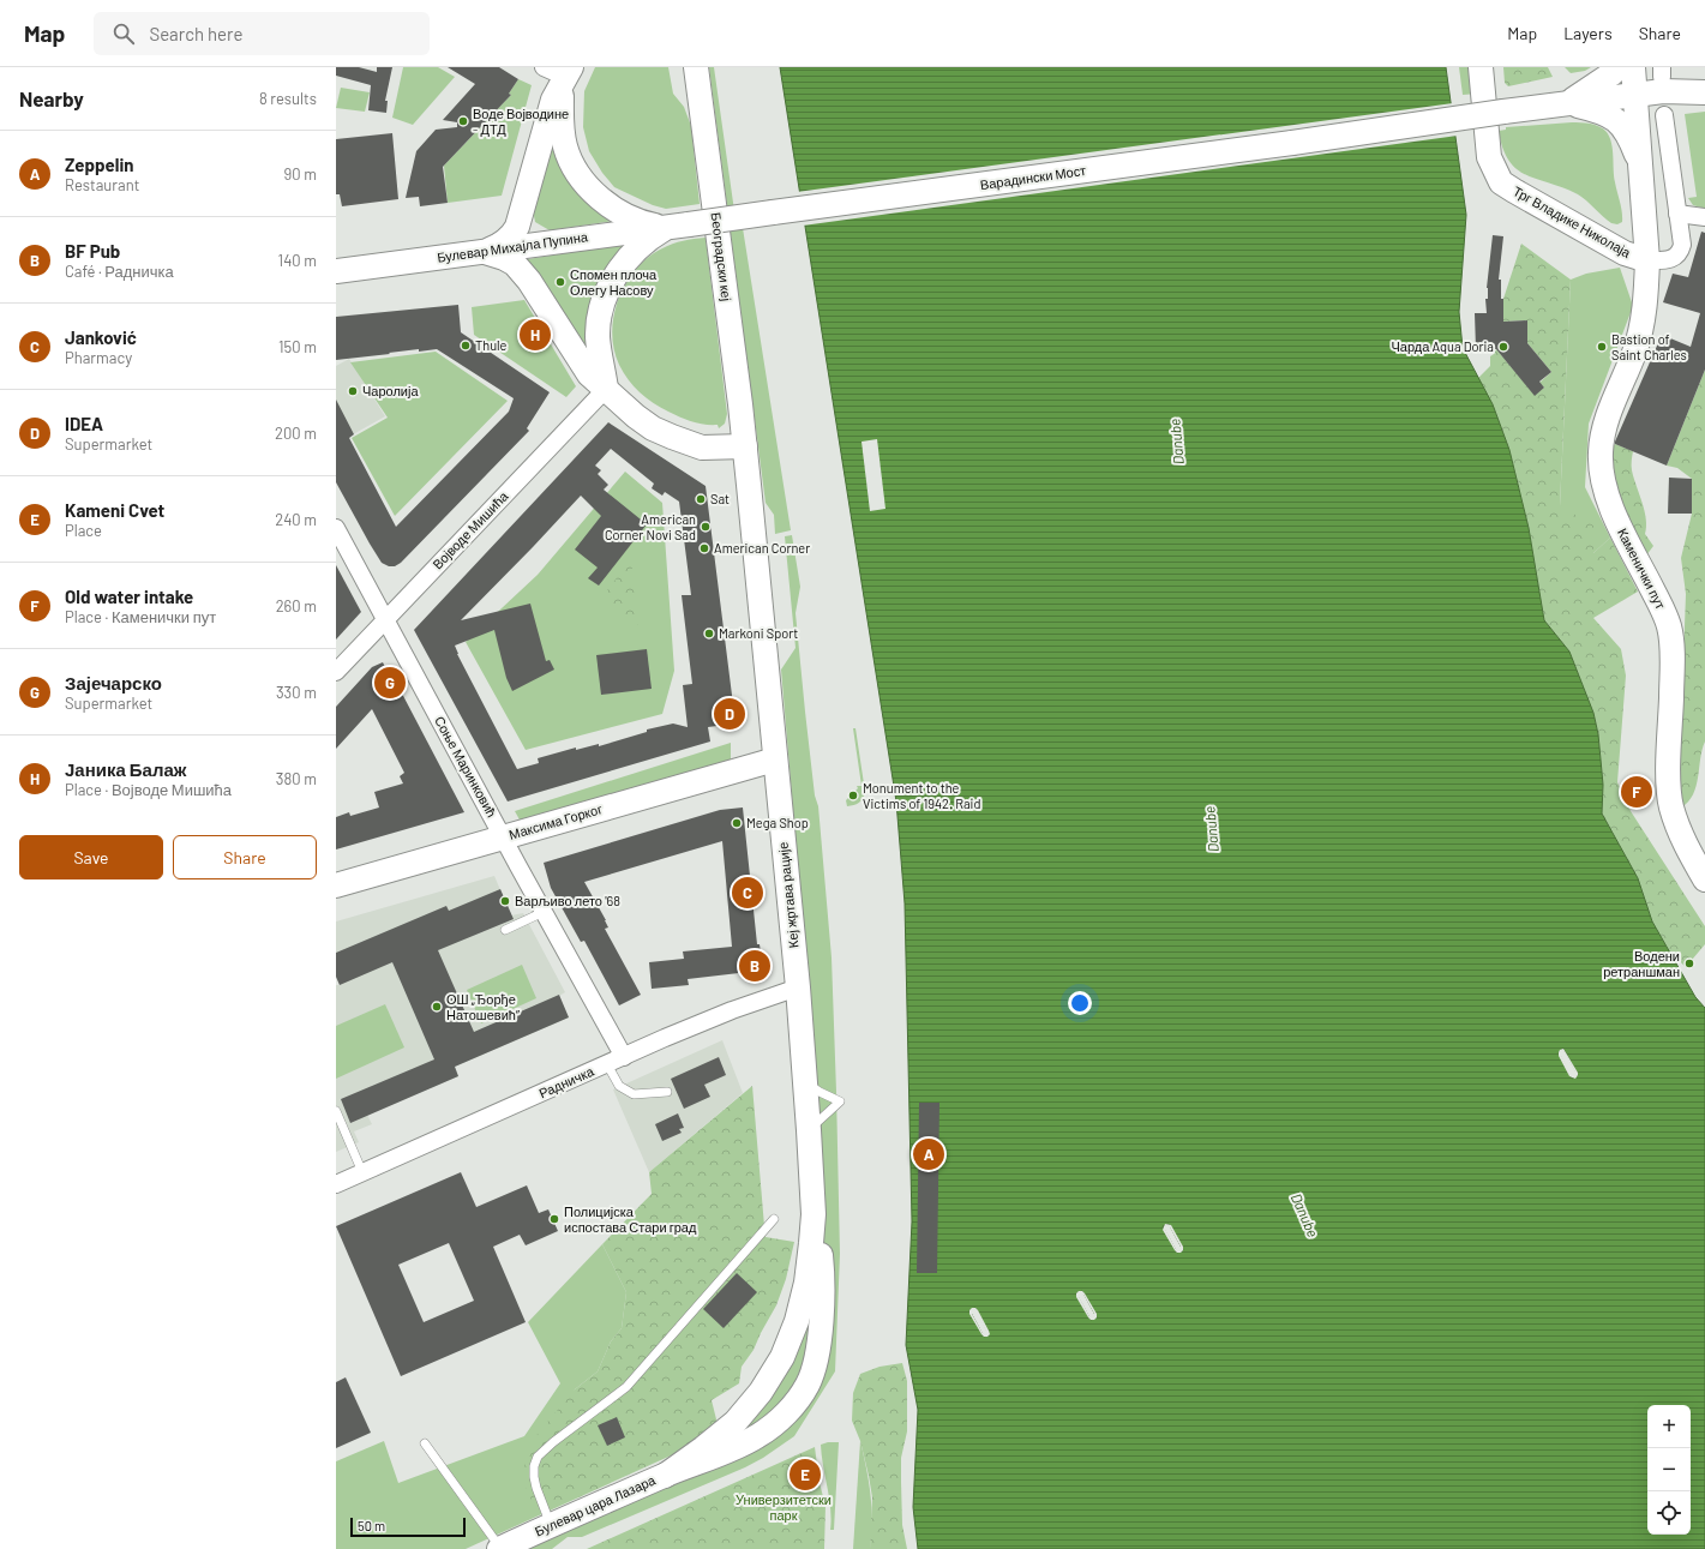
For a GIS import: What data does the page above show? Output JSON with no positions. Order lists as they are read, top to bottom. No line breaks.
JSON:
{"streets":{"main road":["Варадински Мост","Трг Владике Николаја","Булевар Михајла Пупина","Београдски кеј","Каменички пут","Максима Горког","Кеј жртава рације","Булевар цара Лазара"],"street":["Војводе Мишића","Соње Маринковић","Радничка"]},"crossings":[["Варадински Мост","Трг Владике Николаја"],["Варадински Мост","Булевар Михајла Пупина"],["Трг Владике Николаја","Каменички пут"],["Београдски кеј","Кеј жртава рације"],["Војводе Мишића","Соње Маринковић"],["Соње Маринковић","Максима Горког"],["Соње Маринковић","Радничка"],["Максима Горког","Кеј жртава рације"],["Кеј жртава рације","Радничка"],["Кеј жртава рације","Булевар цара Лазара"]],"water":["Danube"],"parks":["Универзитетски парк"],"places":["Воде Војводине - ДТД","Спомен плоча Олегу Насову","Thule","Чарда Aqua Doria","Bastion of Saint Charles","Чаролија","Sat","American Corner Novi Sad","American Corner","Markoni Sport","Monument to the Victims of 1942. Raid","Mega Shop","Варљиво лето '68","Водени ретраншман","ОШ „Ђорђе Натошевић”","Полицијска испостава Стари град"],"scale_bar":"50 m","page":{"header":"Map","search":"Search here","nav":["Map","Layers","Share"],"heading":["Nearby","8 results"],"list":[{"mark":"A","name":"Zeppelin","note":"Restaurant","value":"90 m"},{"mark":"B","name":"BF Pub","note":"Café · Радничка","value":"140 m"},{"mark":"C","name":"Janković","note":"Pharmacy","value":"150 m"},{"mark":"D","name":"IDEA","note":"Supermarket","value":"200 m"},{"mark":"E","name":"Kameni Cvet","note":"Place","value":"240 m"},{"mark":"F","name":"Old water intake","note":"Place · Каменички пут","value":"260 m"},{"mark":"G","name":"Зајечарско","note":"Supermarket","value":"330 m"},{"mark":"H","name":"Јаника Балаж","note":"Place · Војводе Мишића","value":"380 m"}],"pins":["H","G","D","F","C","B","A","E"],"buttons":["Save","Share"],"map_buttons":["+","−"],"scale":"50 m"}}
